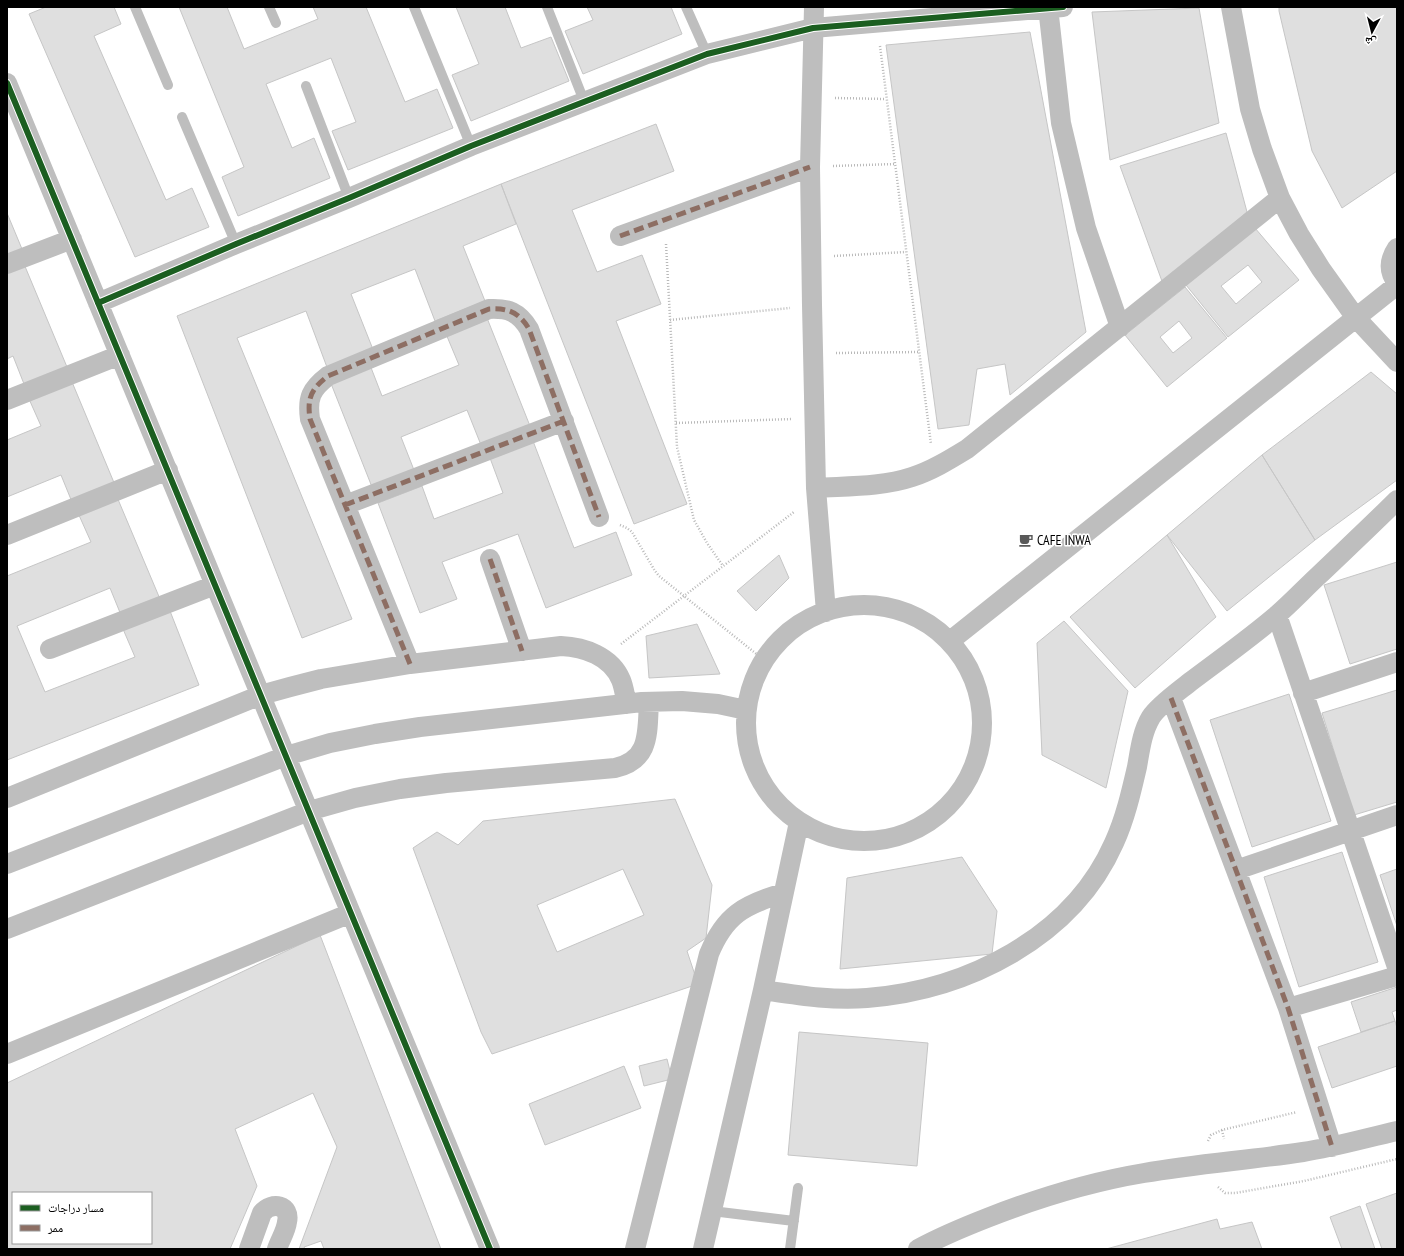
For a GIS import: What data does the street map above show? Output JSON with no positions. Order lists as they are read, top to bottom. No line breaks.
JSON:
{"places":{"cafe":["CAFE INWA"]},"legend":["مسار دراجات","ممر"],"north":"bottom"}
